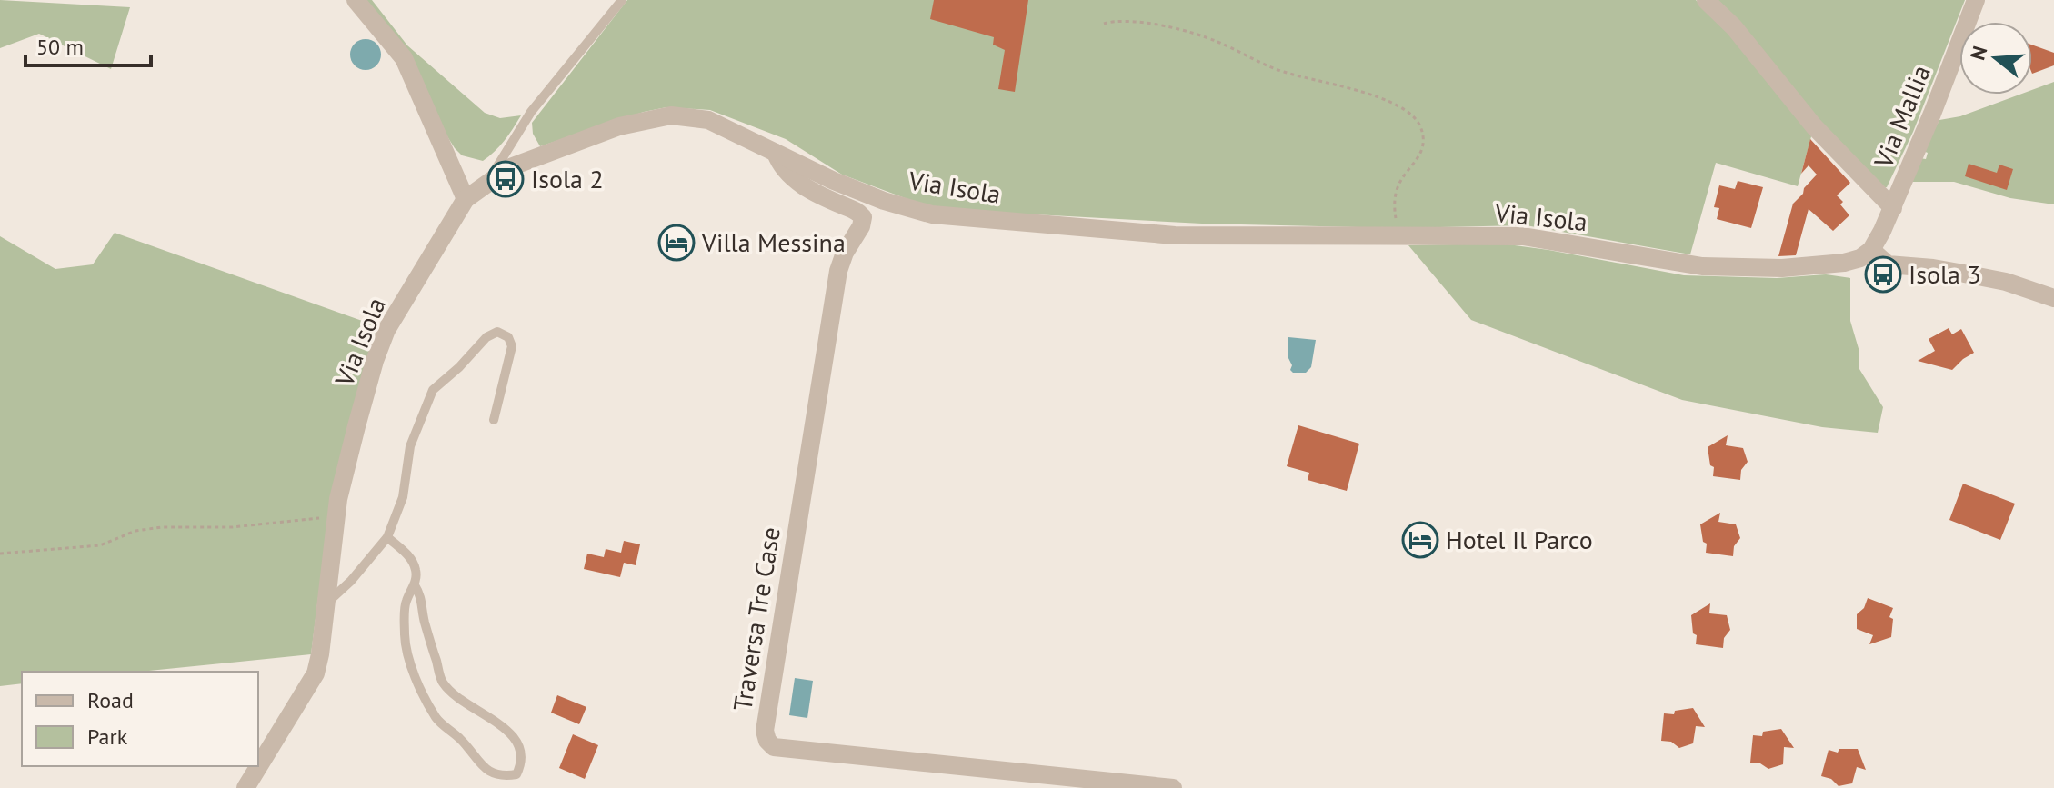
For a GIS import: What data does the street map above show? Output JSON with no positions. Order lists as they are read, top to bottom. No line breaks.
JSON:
{"streets":{"street":["Via Mallia","Via Isola","Traversa Tre Case"]},"crossings":[["Via Mallia","Via Isola"],["Via Isola","Traversa Tre Case"]],"places":{"bus stop":["Isola 2","Isola 3"],"hotel":["Villa Messina","Hotel Il Parco"]},"legend":["Road","Park"],"scale_bar":"50 m","north":"left"}
